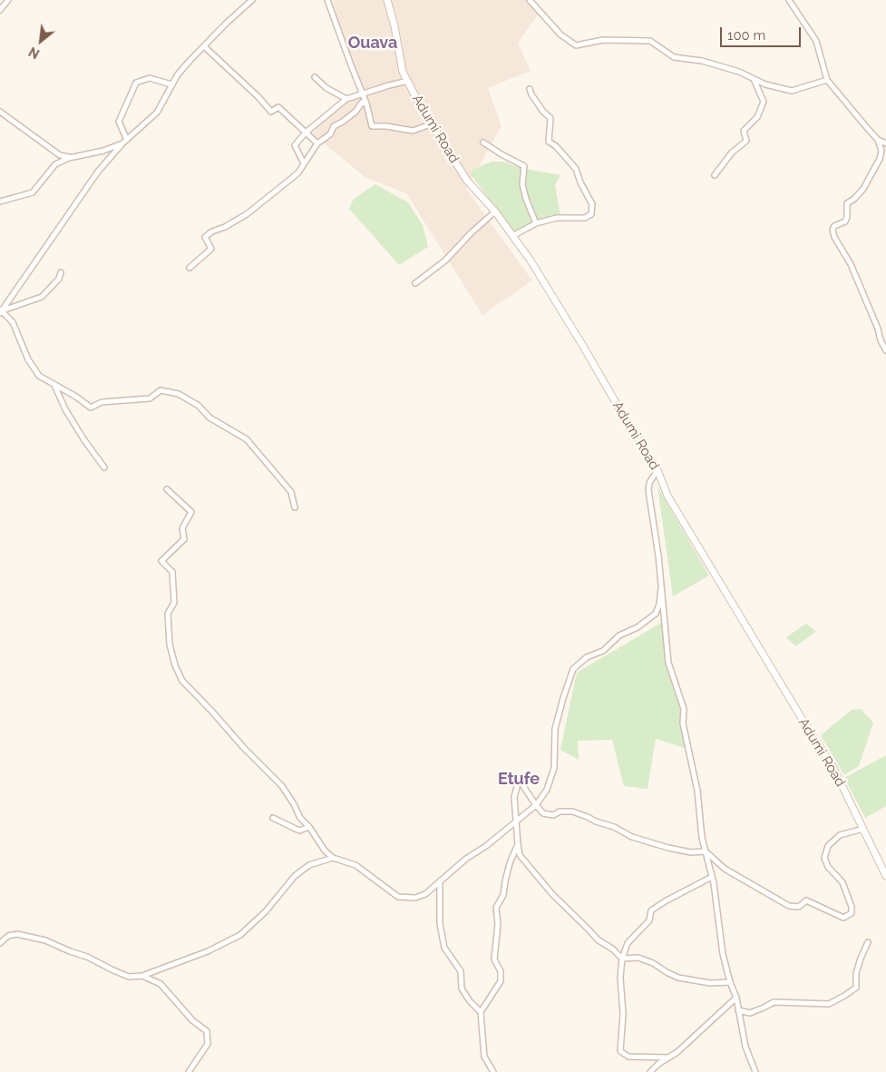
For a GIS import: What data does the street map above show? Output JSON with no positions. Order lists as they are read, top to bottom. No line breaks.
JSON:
{"streets":{"main road":["Adumi Road"]},"districts":["Ouava","Etufe"],"scale_bar":"100 m","north":"bottom left"}
